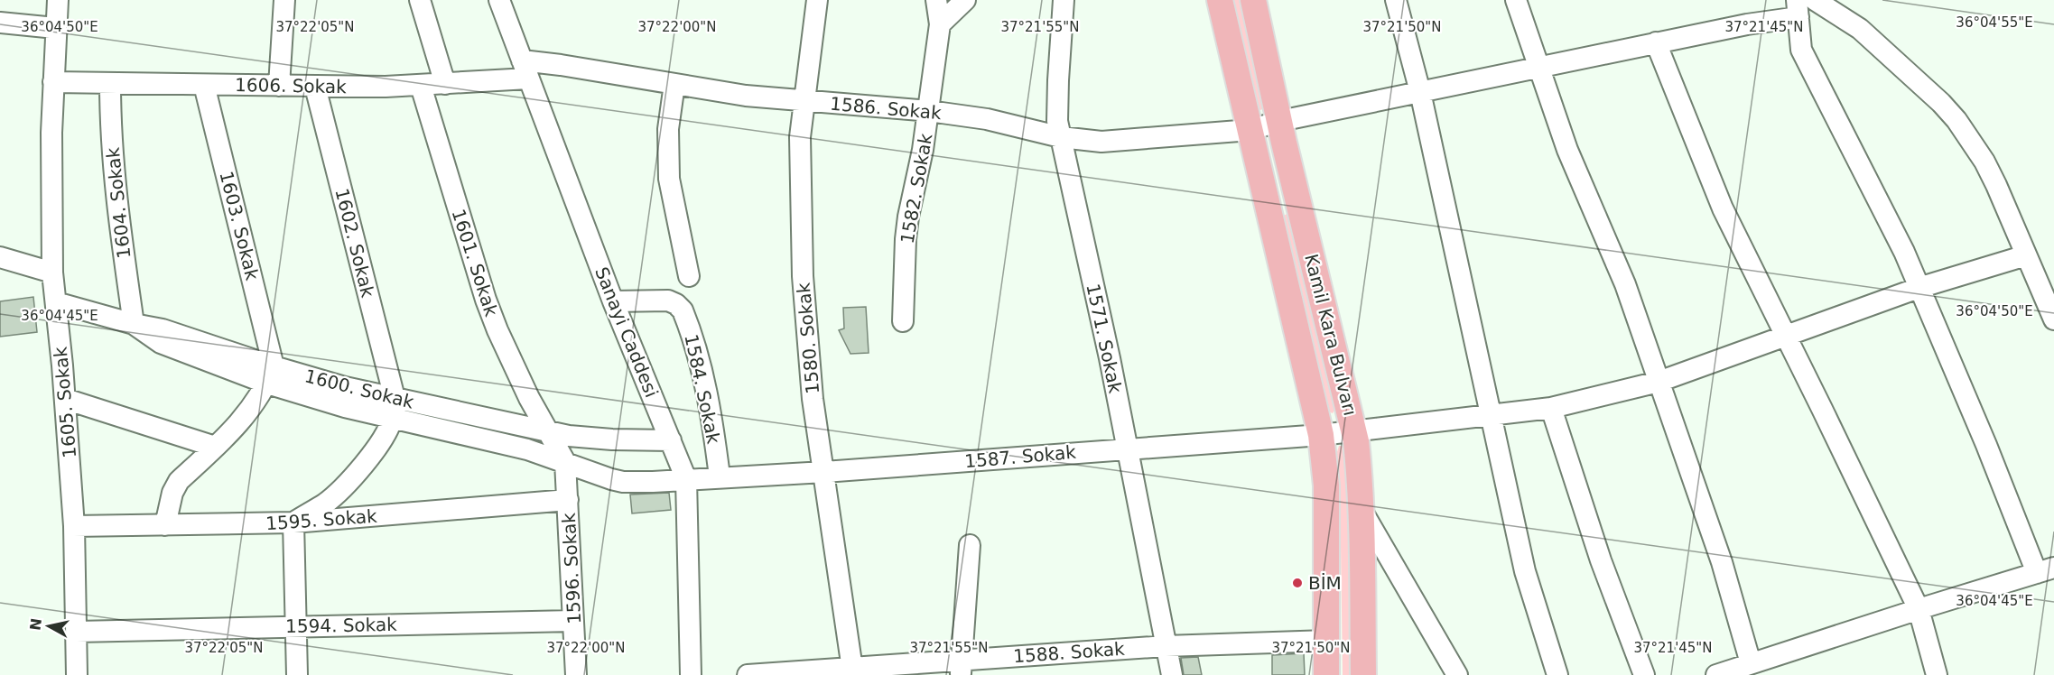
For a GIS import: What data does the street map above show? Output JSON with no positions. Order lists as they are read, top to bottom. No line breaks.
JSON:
{"streets":{"main road":["Kamil Kara Bulvarı"],"street":["1606. Sokak","1586. Sokak","1582. Sokak","1604. Sokak","1603. Sokak","1602. Sokak","1601. Sokak","Sanayi Caddesi","1580. Sokak","1571. Sokak","1600. Sokak","1584. Sokak","1605. Sokak","1587. Sokak","1595. Sokak","1596. Sokak","1594. Sokak","1588. Sokak"]},"crossings":[["1606. Sokak","1586. Sokak"],["1606. Sokak","1604. Sokak"],["1606. Sokak","1603. Sokak"],["1606. Sokak","1602. Sokak"],["1606. Sokak","1601. Sokak"],["1606. Sokak","Sanayi Caddesi"],["1606. Sokak","1605. Sokak"],["1586. Sokak","1582. Sokak"],["1586. Sokak","Sanayi Caddesi"],["1586. Sokak","Kamil Kara Bulvarı"],["1586. Sokak","1580. Sokak"],["1586. Sokak","1571. Sokak"],["1604. Sokak","1600. Sokak"],["1603. Sokak","1600. Sokak"],["1603. Sokak","1587. Sokak"],["1602. Sokak","1600. Sokak"],["1601. Sokak","1600. Sokak"],["1601. Sokak","1587. Sokak"],["1601. Sokak","1596. Sokak"],["Sanayi Caddesi","1600. Sokak"],["Sanayi Caddesi","1584. Sokak"],["Sanayi Caddesi","1587. Sokak"],["Kamil Kara Bulvarı","1587. Sokak"],["Kamil Kara Bulvarı","1588. Sokak"],["1580. Sokak","1587. Sokak"],["1580. Sokak","1588. Sokak"],["1571. Sokak","1587. Sokak"],["1571. Sokak","1588. Sokak"],["1600. Sokak","1605. Sokak"],["1600. Sokak","1587. Sokak"],["1584. Sokak","1587. Sokak"],["1605. Sokak","1595. Sokak"],["1605. Sokak","1594. Sokak"],["1587. Sokak","1596. Sokak"],["1595. Sokak","1596. Sokak"],["1596. Sokak","1594. Sokak"]],"places":["BİM"],"north":"left","coordinates":["36°04'55\"E","36°04'50\"E","37°22'05\"N","37°22'00\"N","37°21'55\"N","37°21'50\"N","37°21'45\"N","36°04'45\"E"]}
